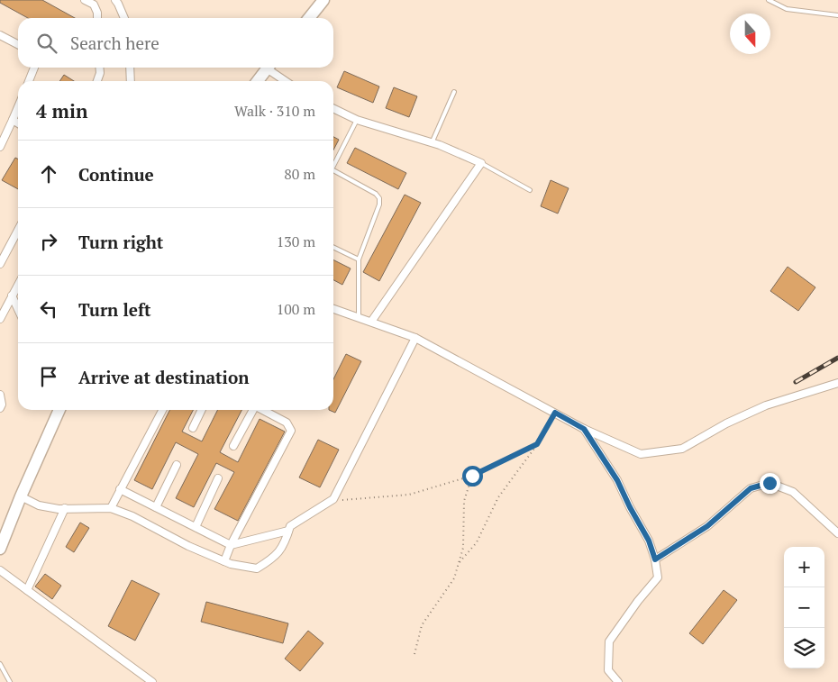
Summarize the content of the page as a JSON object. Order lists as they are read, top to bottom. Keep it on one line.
{"north":"bottom","page":{"search":"Search here","heading":["4 min","Walk · 310 m"],"list":[["Continue","80 m"],["Turn right","130 m"],["Turn left","100 m"],"Arrive at destination"],"map_buttons":["+","−"]}}
